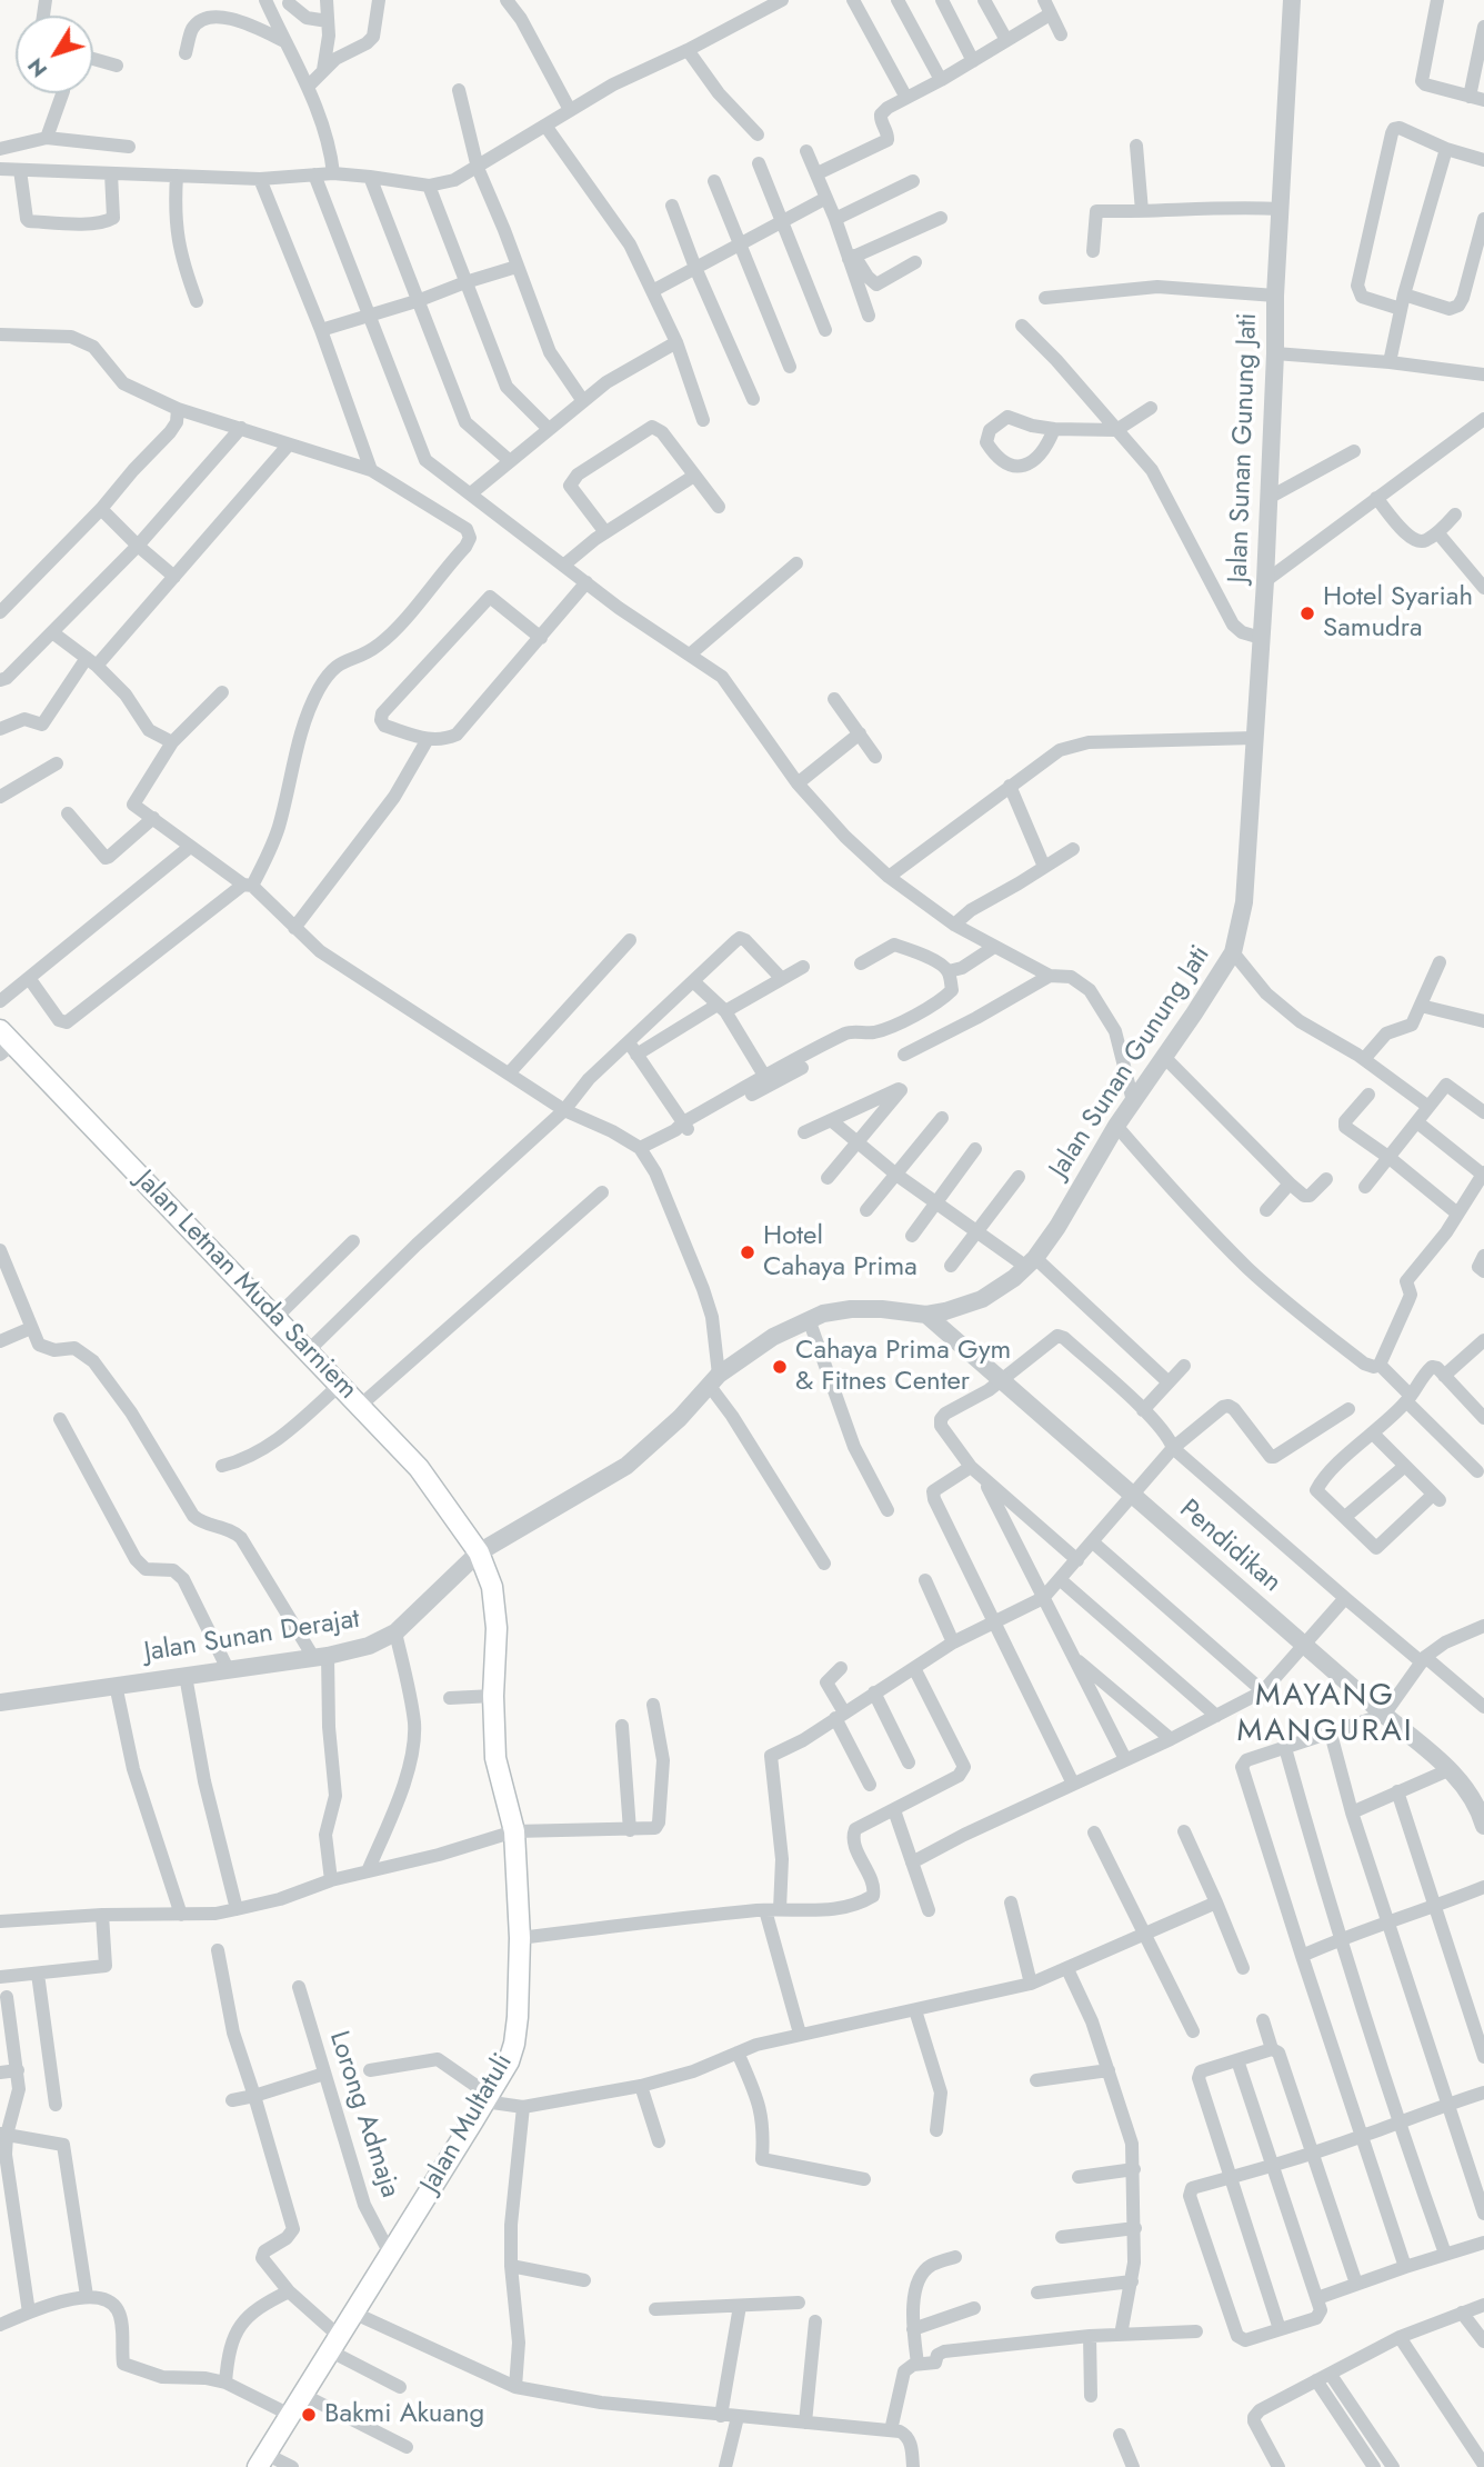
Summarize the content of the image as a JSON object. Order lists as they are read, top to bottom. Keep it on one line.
{"streets":{"main road":["Jalan Letnan Muda Sarniem","Jalan Multatuli"],"street":["Jalan Sunan Gunung Jati","Pendidikan","Jalan Sunan Derajat","Lorong Admaja"]},"crossings":[["Jalan Sunan Gunung Jati","Jalan Letnan Muda Sarniem"],["Jalan Sunan Gunung Jati","Pendidikan"],["Jalan Sunan Gunung Jati","Jalan Sunan Derajat"],["Jalan Sunan Gunung Jati","Jalan Multatuli"],["Jalan Letnan Muda Sarniem","Jalan Sunan Derajat"],["Jalan Letnan Muda Sarniem","Jalan Multatuli"],["Jalan Sunan Derajat","Jalan Multatuli"],["Lorong Admaja","Jalan Multatuli"]],"districts":["MAYANG MANGURAI"],"places":["Hotel Syariah Samudra","Hotel Cahaya Prima","Cahaya Prima Gym & Fitnes Center","Bakmi Akuang"],"north":"bottom left"}
